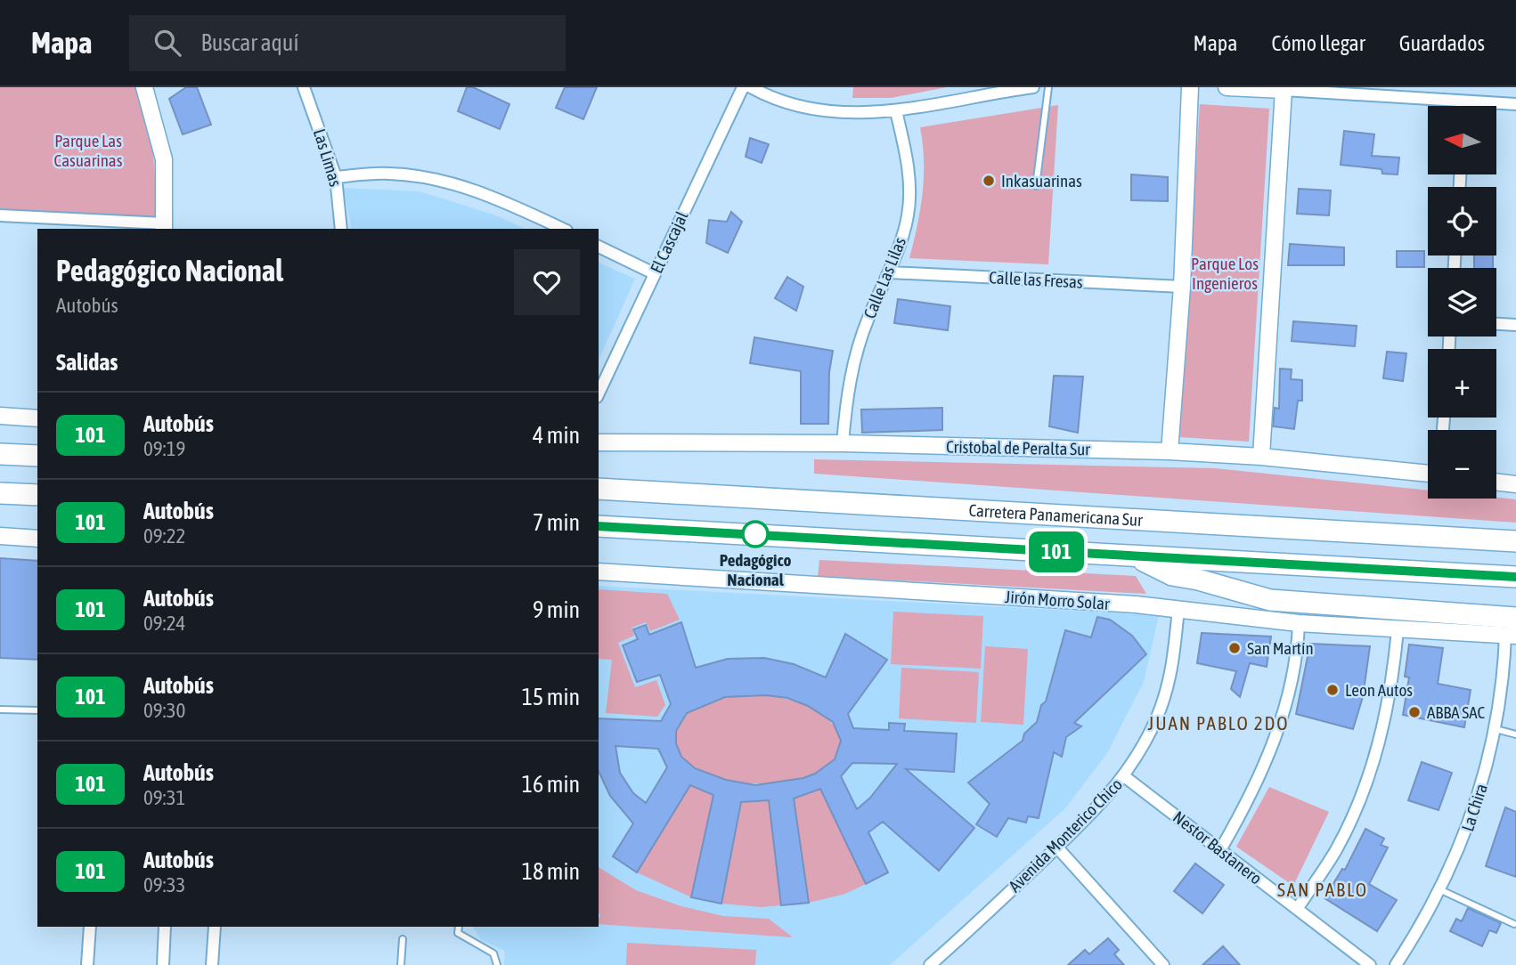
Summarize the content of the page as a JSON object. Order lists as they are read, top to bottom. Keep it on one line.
{"streets":{"highway":["Carretera Panamericana Sur"],"street":["Las Limas","El Cascajal","Calle Las Lilas","Calle las Fresas","Cristobal de Peralta Sur","Jirón Morro Solar","La Chira","Avenida Monterico Chico","Nestor Bastanero"]},"crossings":[["Calle Las Lilas","Calle las Fresas"],["Calle Las Lilas","Cristobal de Peralta Sur"],["Jirón Morro Solar","La Chira"],["Jirón Morro Solar","Avenida Monterico Chico"],["Avenida Monterico Chico","Nestor Bastanero"]],"districts":["JUAN PABLO 2DO","SAN PABLO"],"parks":["Parque Las Casuarinas","Parque Los Ingenieros"],"places":["Inkasuarinas","Pedagógico Nacional","San Martín","Leon Autos","ABBA SAC"],"lines":["bus line 101"],"north":"left","page":{"header":"Mapa","search":"Buscar aquí","nav":["Mapa","Cómo llegar","Guardados"],"on_map":"101","map_buttons":["+","−"],"heading":[["Pedagógico Nacional","Autobús"],"Salidas"],"list":[{"mark":"101","name":"Autobús","note":"09:19","value":"4 min"},{"mark":"101","name":"Autobús","note":"09:22","value":"7 min"},{"mark":"101","name":"Autobús","note":"09:24","value":"9 min"},{"mark":"101","name":"Autobús","note":"09:30","value":"15 min"},{"mark":"101","name":"Autobús","note":"09:31","value":"16 min"},{"mark":"101","name":"Autobús","note":"09:33","value":"18 min"}]}}
